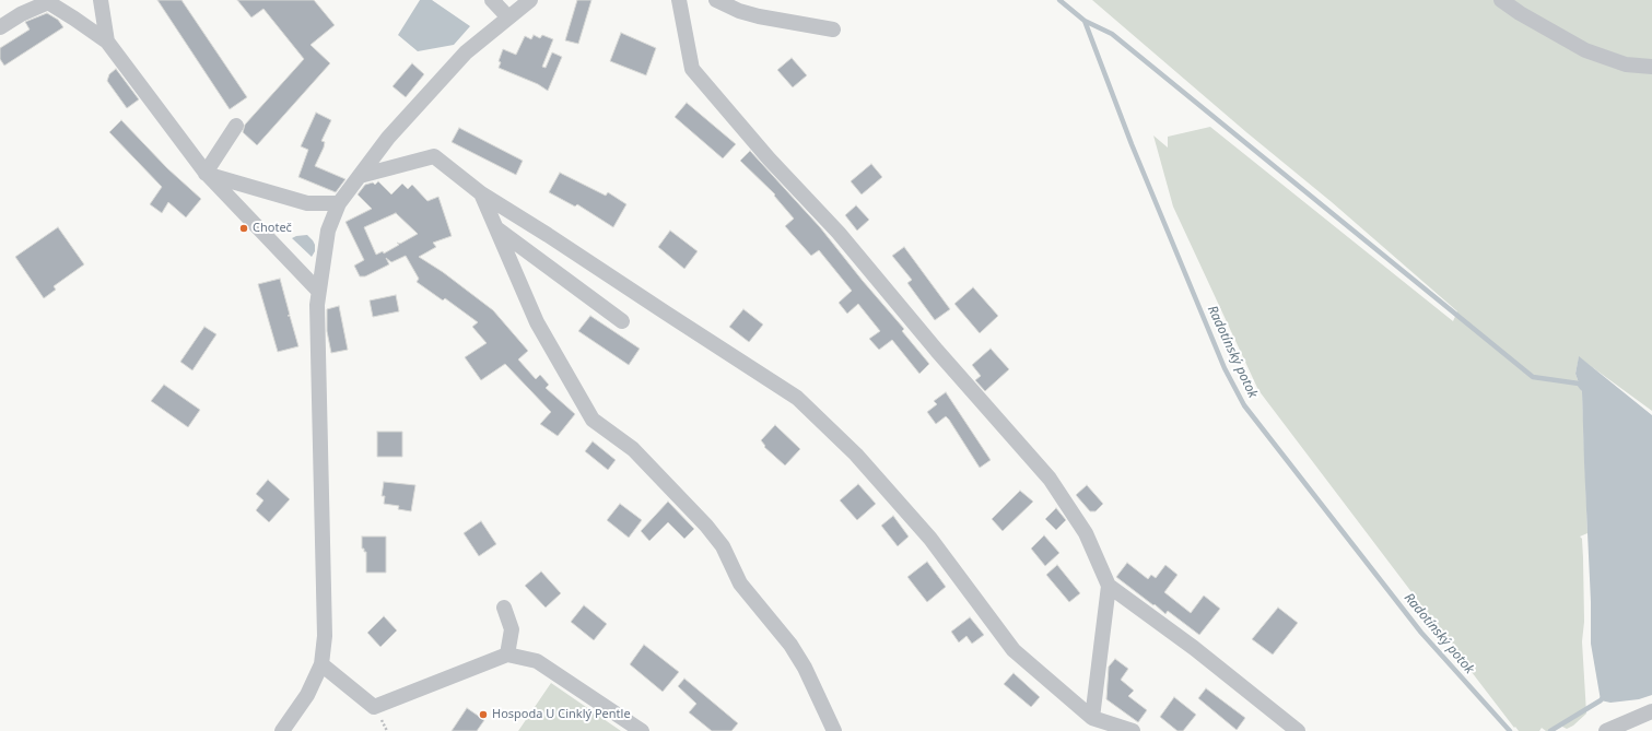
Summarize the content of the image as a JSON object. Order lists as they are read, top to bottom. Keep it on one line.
{"water":["Radotínský potok"],"places":["Choteč","Hospoda U Cinklý Pentle"]}
